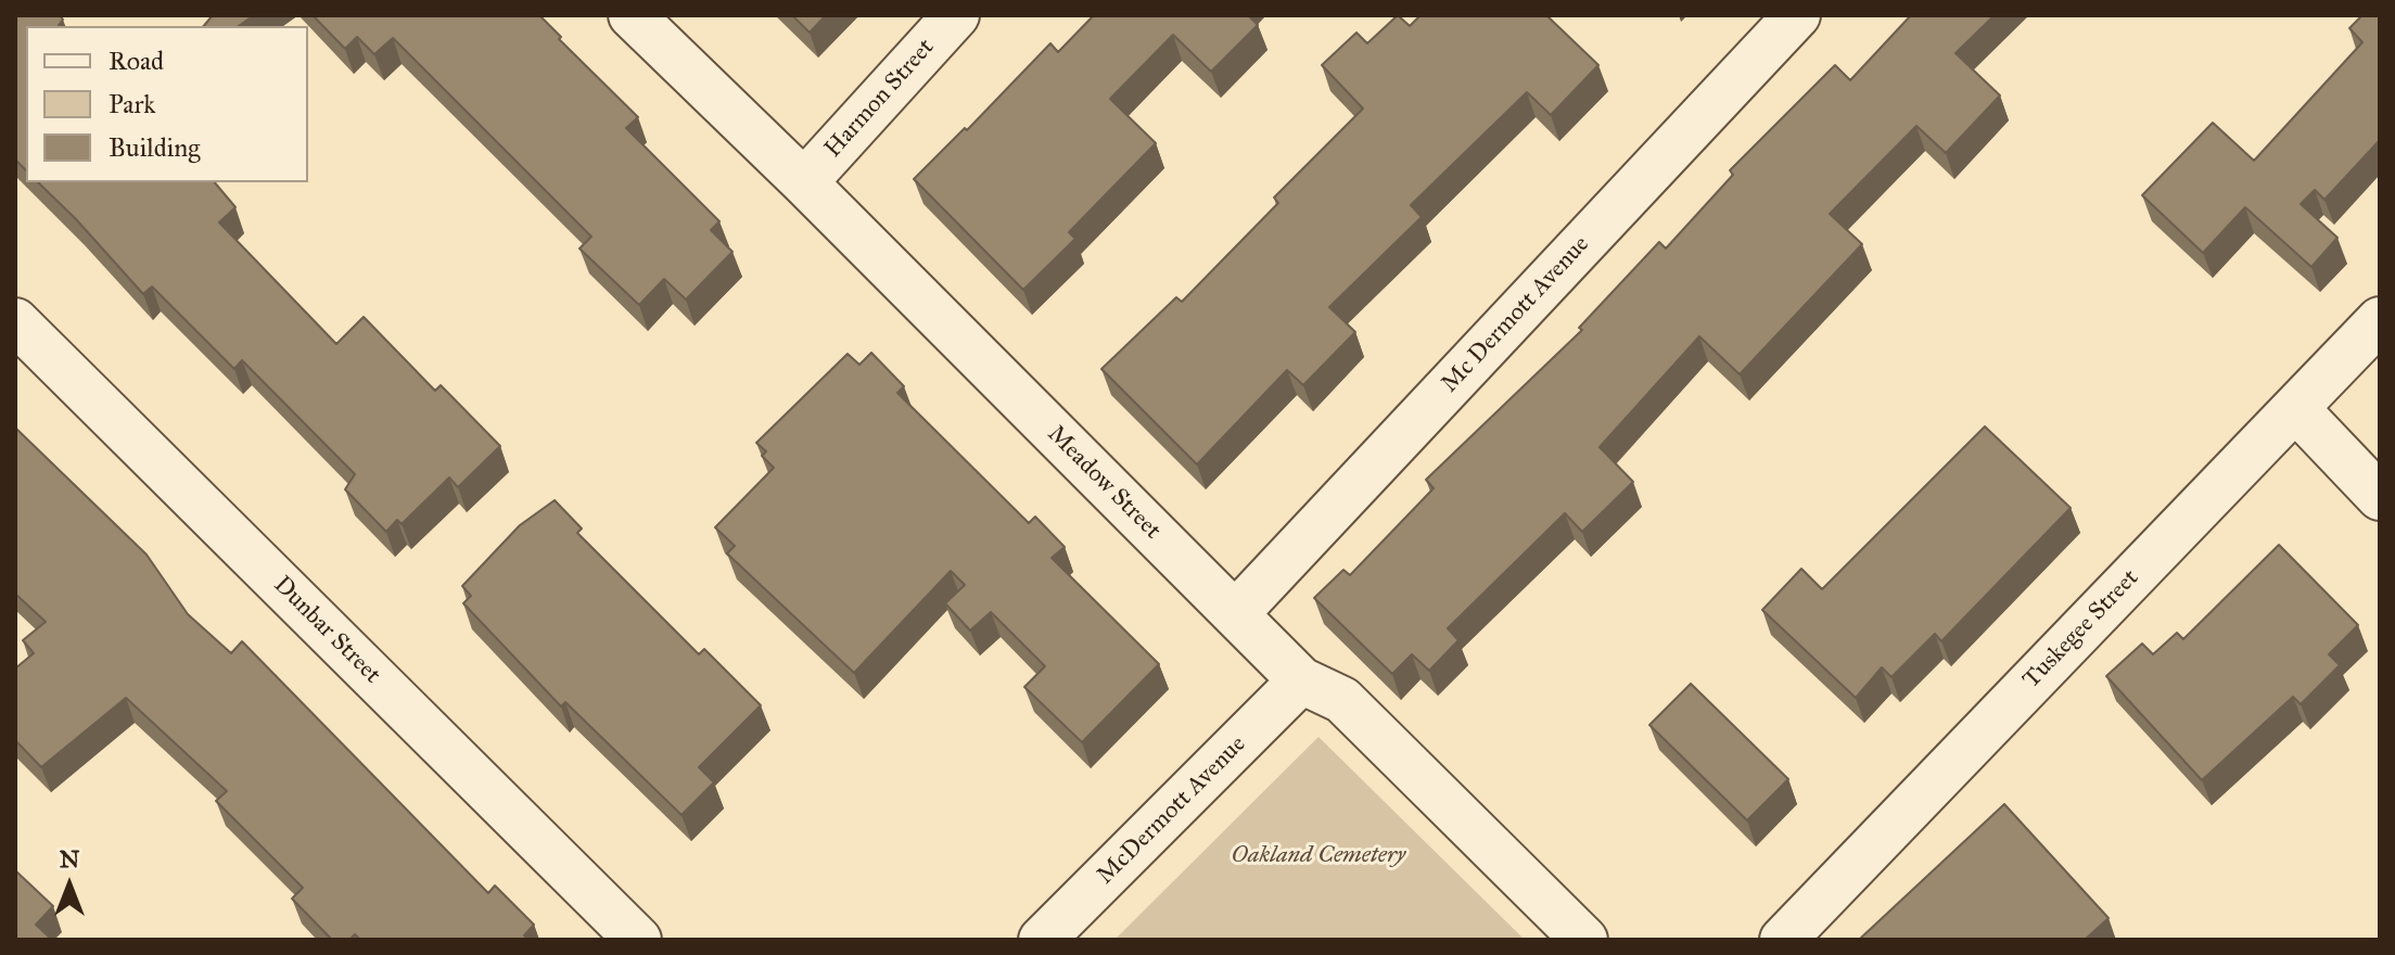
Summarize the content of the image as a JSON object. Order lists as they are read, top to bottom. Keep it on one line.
{"streets":{"street":["Harmon Street","Mc Dermott Avenue","Meadow Street","Tuskegee Street","Dunbar Street","McDermott Avenue"]},"crossings":[["Harmon Street","Meadow Street"],["Mc Dermott Avenue","Meadow Street"],["Meadow Street","McDermott Avenue"]],"parks":["Oakland Cemetery"],"legend":["Road","Park","Building"],"north":"top"}
